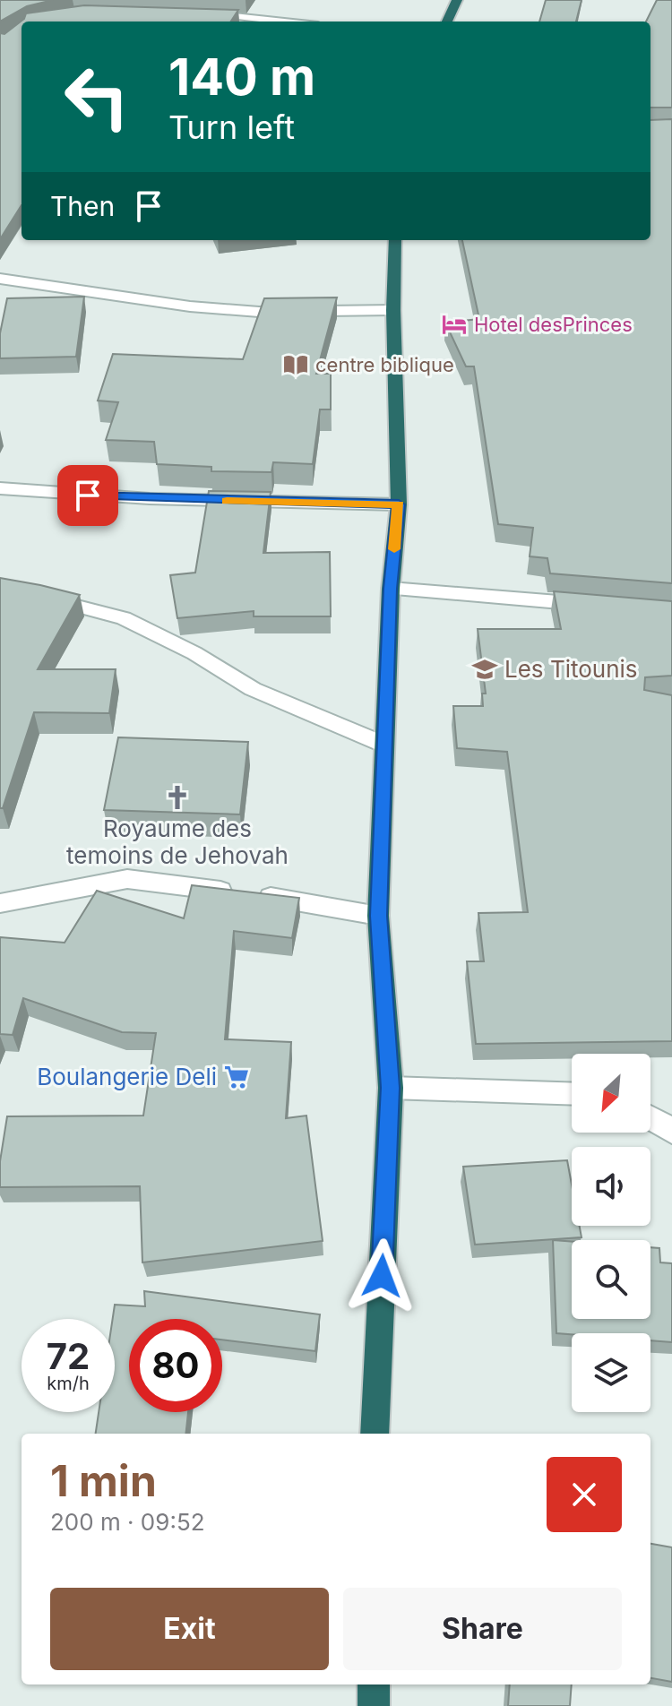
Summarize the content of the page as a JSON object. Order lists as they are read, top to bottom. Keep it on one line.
{"places":{"hotel":["Hotel desPrinces"],"library":["centre biblique"],"school or university":["Les Titounis"],"church":["Royaume des temoins de Jehovah"],"supermarket":["Boulangerie Deli"]},"north":"bottom left","page":{"turn":["140 m","Turn left"],"then":"Then","speed":"72 km/h","limit":"80","heading":["1 min","200 m · 09:52"],"buttons":["Exit","Share"]}}
